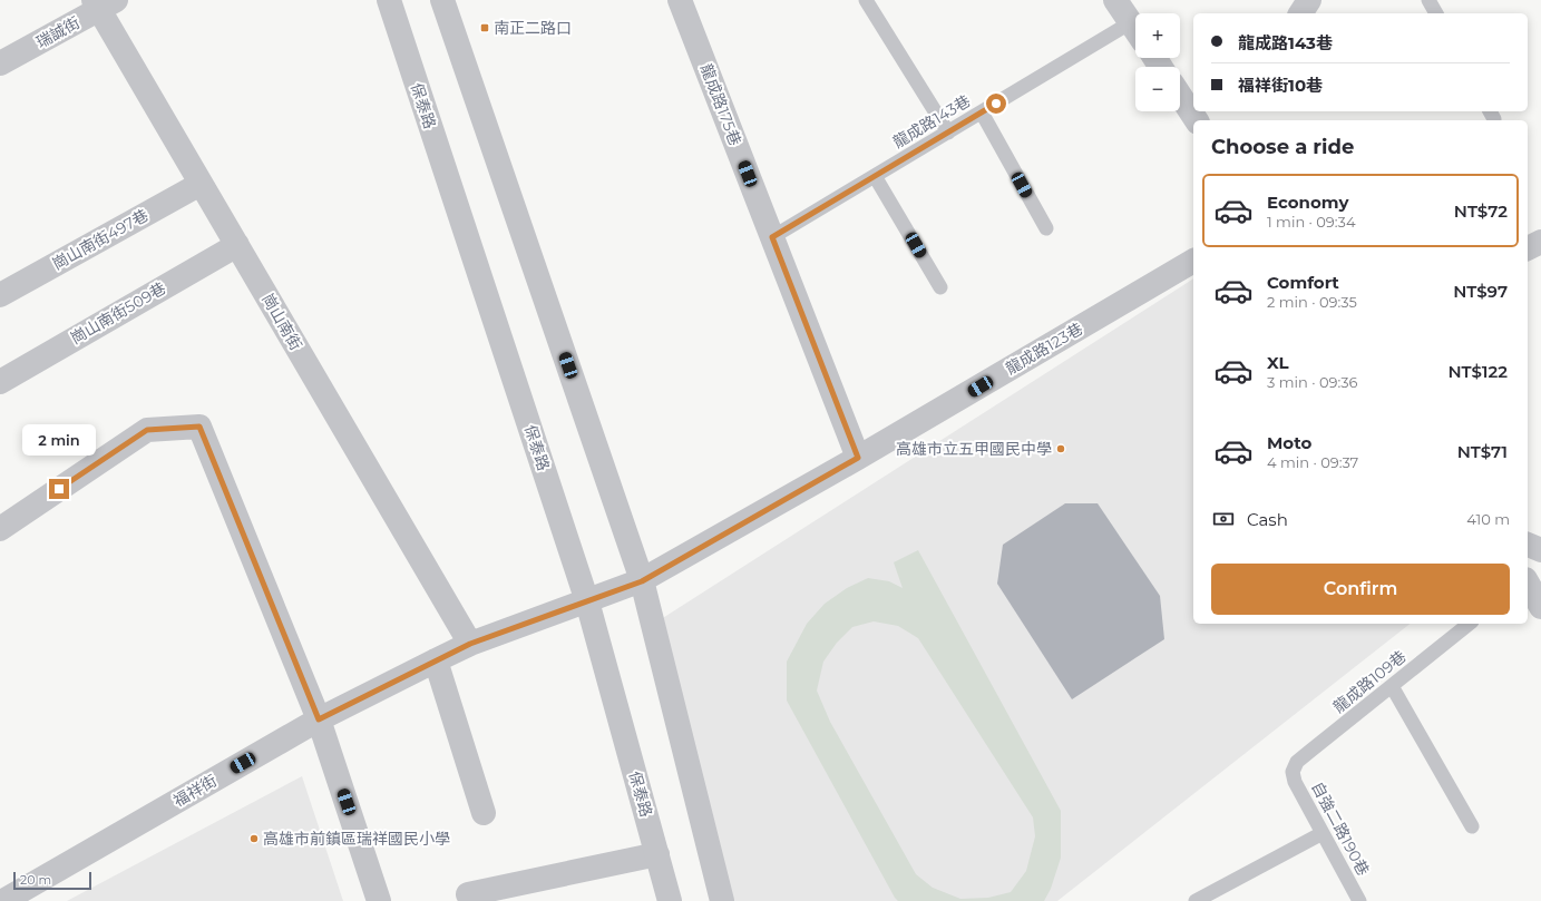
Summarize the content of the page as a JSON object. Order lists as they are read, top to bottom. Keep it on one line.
{"streets":{"street":["瑞誠街","龍成路175巷","保泰路","崗山南街497巷","崗山南街509巷","崗山南街","龍成路123巷","福祥街"],"lane":["龍成路143巷","龍成路109巷","自強二路190巷"]},"crossings":[["瑞誠街","崗山南街"],["龍成路175巷","龍成路143巷"],["龍成路175巷","龍成路123巷"],["保泰路","龍成路123巷"],["保泰路","福祥街"],["崗山南街497巷","崗山南街"],["崗山南街509巷","崗山南街"],["崗山南街","福祥街"],["龍成路123巷","福祥街"],["龍成路109巷","自強二路190巷"]],"places":{"transit":["南正二路口"],"other":["高雄市立五甲國民中學","高雄市前鎮區瑞祥國民小學"]},"scale_bar":"20 m","page":{"map_buttons":["+","−"],"banner":["龍成路143巷","福祥街10巷"],"heading":"Choose a ride","list":[{"name":"Economy","note":"1 min · 09:34","value":"NT$72"},{"name":"Comfort","note":"2 min · 09:35","value":"NT$97"},{"name":"XL","note":"3 min · 09:36","value":"NT$122"},{"name":"Moto","note":"4 min · 09:37","value":"NT$71"}],"bubble":"2 min","pay":["Cash","410 m"],"buttons":"Confirm","scale":"20 m"}}
